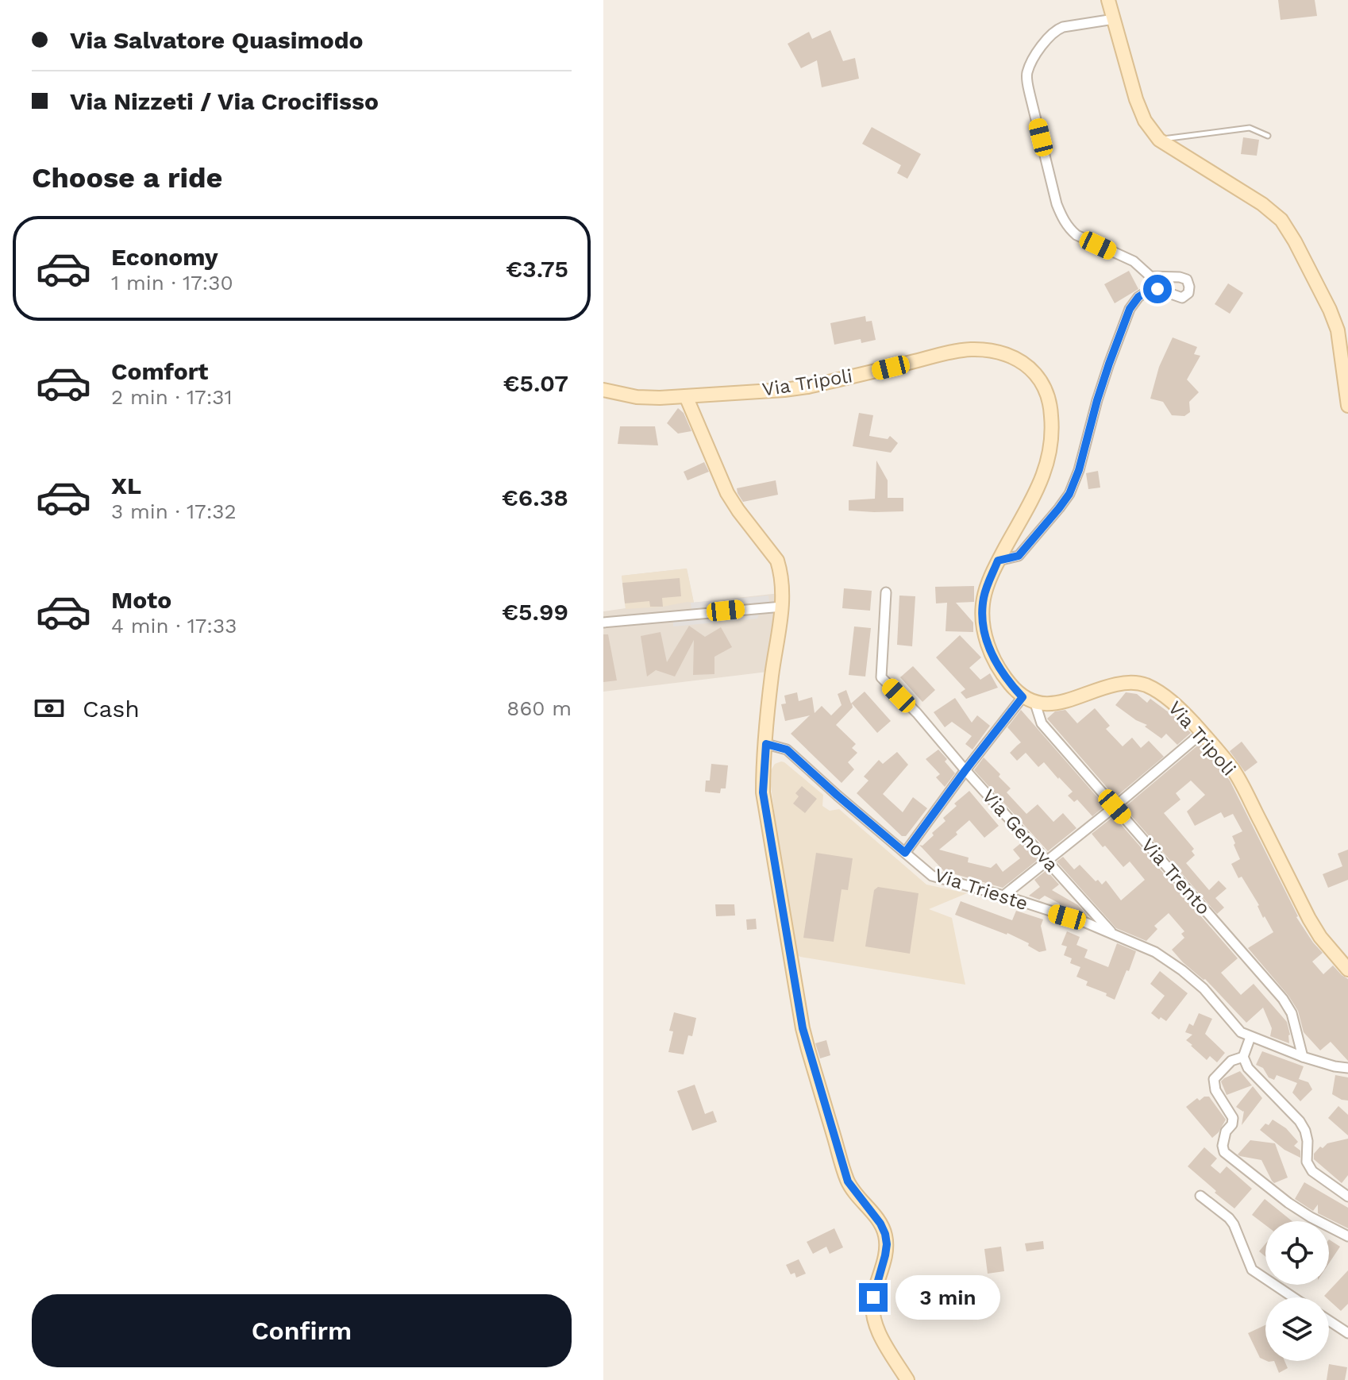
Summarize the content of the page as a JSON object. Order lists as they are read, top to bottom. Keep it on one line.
{"streets":{"street":["Via Tripoli","Via Genova","Via Trento","Via Trieste"]},"crossings":[["Via Tripoli","Via Trento"],["Via Genova","Via Trieste"],["Via Trento","Via Trieste"]],"page":{"banner":["Via Salvatore Quasimodo","Via Nizzeti / Via Crocifisso"],"heading":"Choose a ride","list":[{"name":"Economy","note":"1 min · 17:30","value":"€3.75"},{"name":"Comfort","note":"2 min · 17:31","value":"€5.07"},{"name":"XL","note":"3 min · 17:32","value":"€6.38"},{"name":"Moto","note":"4 min · 17:33","value":"€5.99"}],"pay":["Cash","860 m"],"bubble":"3 min","buttons":"Confirm"}}
